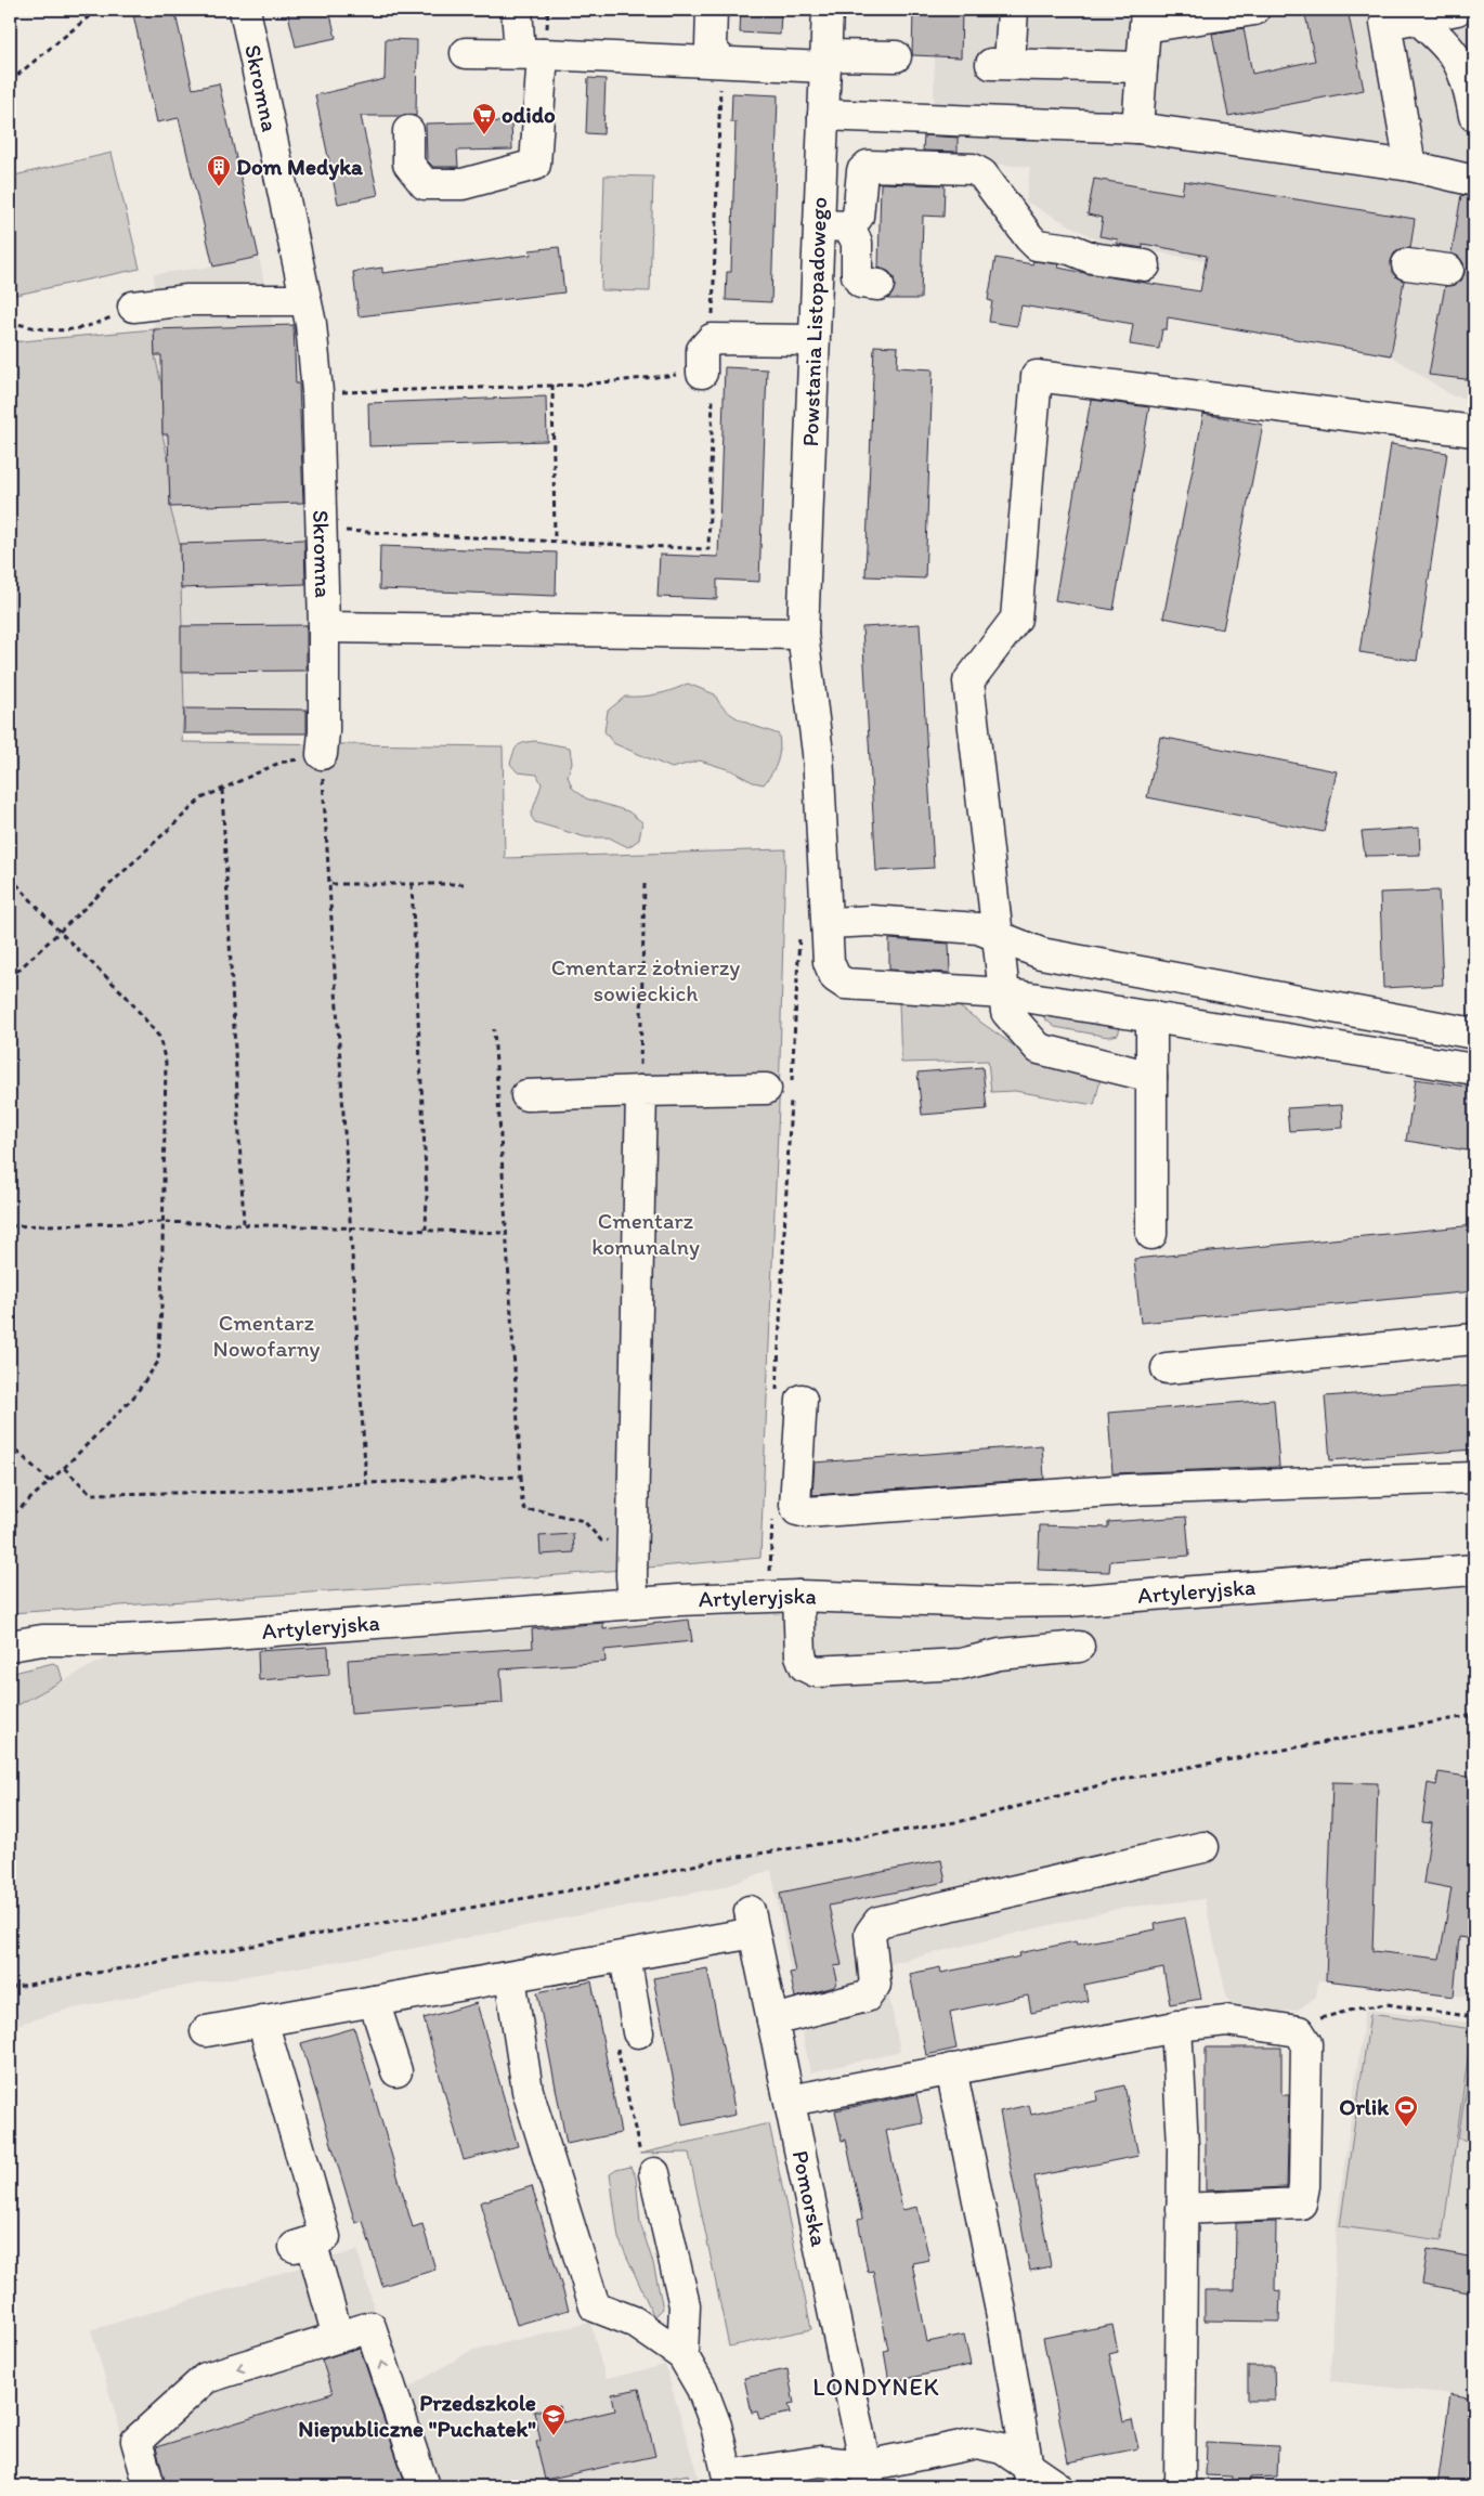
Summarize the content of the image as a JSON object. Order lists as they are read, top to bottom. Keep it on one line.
{"streets":{"street":["Skromna","Powstania Listopadowego","Artyleryjska","Pomorska"]},"crossings":[["Skromna","Powstania Listopadowego"]],"districts":["LONDYNEK"],"parks":["Cmentarz żołnierzy sowieckich","Cmentarz komunalny","Cmentarz Nowofarny"],"places":{"supermarket":["odido"],"building":["Dom Medyka"],"sports":["Orlik"],"school or university":["Przedszkole Niepubliczne \"Puchatek\""]}}
